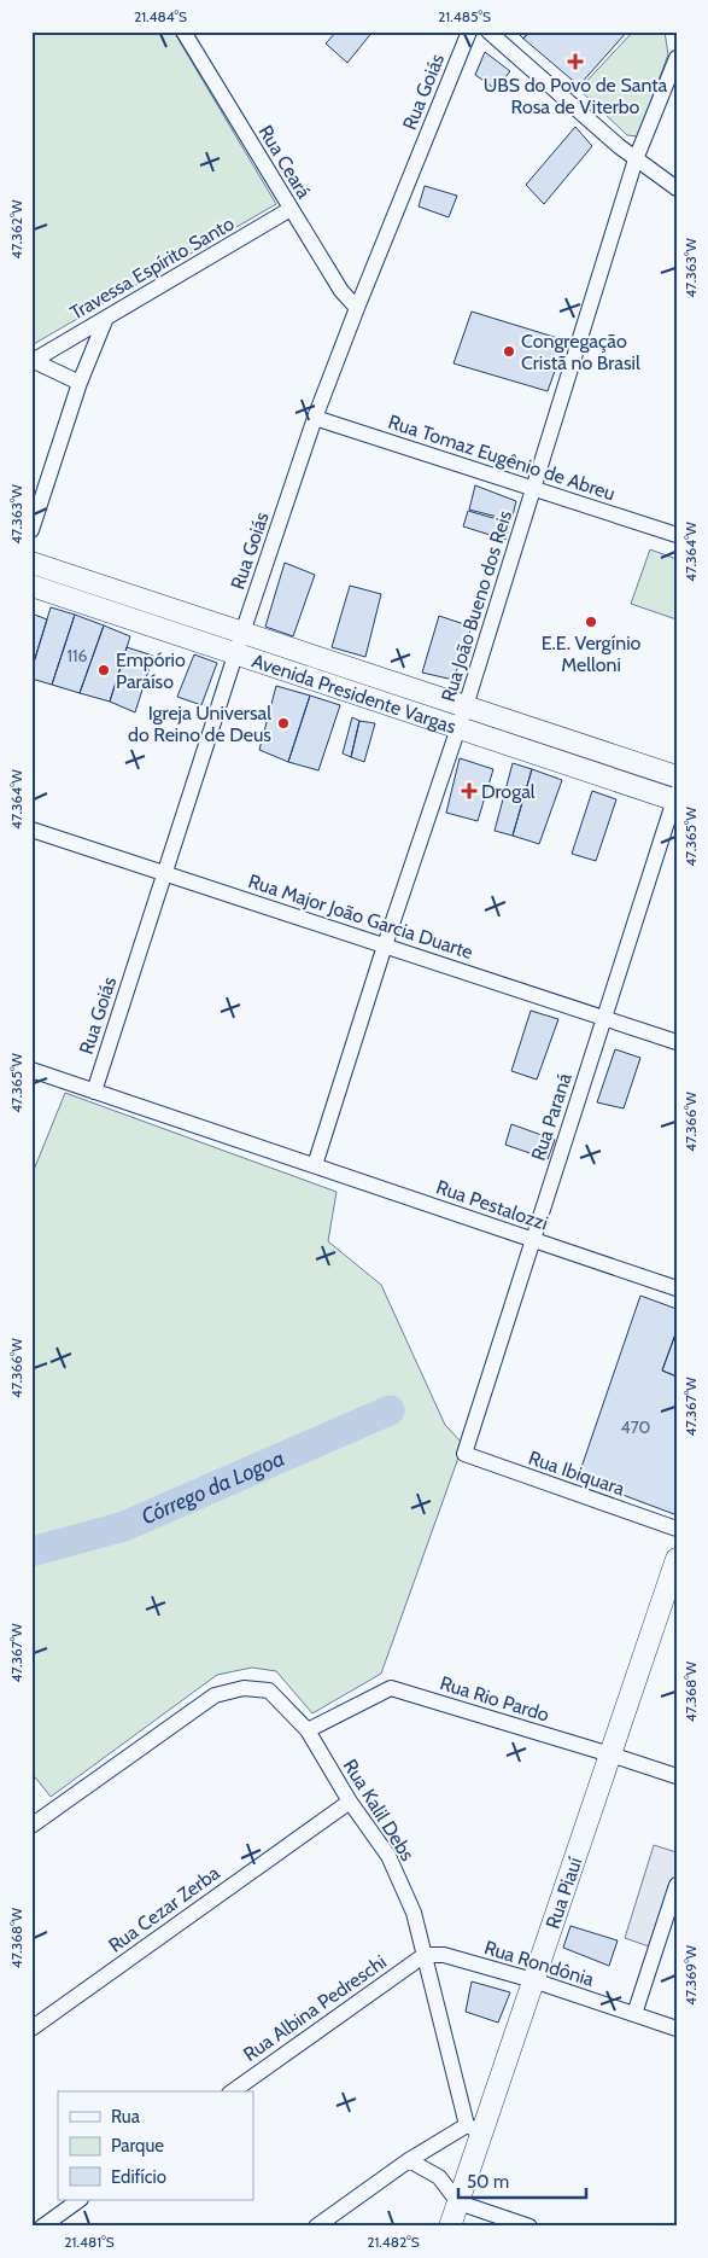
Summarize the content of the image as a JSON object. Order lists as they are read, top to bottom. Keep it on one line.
{"streets":{"main road":["Avenida Presidente Vargas","Rua Piauí"],"street":["Rua Goiás","Rua Ceará","Travessa Espírito Santo","Rua Tomaz Eugênio de Abreu","Rua João Bueno dos Reis","Rua Major João Garcia Duarte","Rua Paraná","Rua Pestalozzi","Rua Ibiquara","Rua Rio Pardo","Rua Kalil Debs","Rua Cezar Zerba","Rua Rondônia","Rua Albina Pedreschi"]},"crossings":[["Rua Goiás","Rua Ceará"],["Rua Goiás","Rua Tomaz Eugênio de Abreu"],["Rua Goiás","Avenida Presidente Vargas"],["Rua Goiás","Rua Major João Garcia Duarte"],["Rua Goiás","Rua Pestalozzi"],["Rua Ceará","Travessa Espírito Santo"],["Rua Tomaz Eugênio de Abreu","Rua João Bueno dos Reis"],["Rua João Bueno dos Reis","Avenida Presidente Vargas"],["Rua João Bueno dos Reis","Rua Major João Garcia Duarte"],["Rua João Bueno dos Reis","Rua Pestalozzi"],["Avenida Presidente Vargas","Rua Paraná"],["Rua Major João Garcia Duarte","Rua Paraná"],["Rua Paraná","Rua Pestalozzi"],["Rua Paraná","Rua Ibiquara"],["Rua Rio Pardo","Rua Kalil Debs"],["Rua Rio Pardo","Rua Piauí"],["Rua Kalil Debs","Rua Piauí"],["Rua Kalil Debs","Rua Cezar Zerba"],["Rua Kalil Debs","Rua Rondônia"],["Rua Kalil Debs","Rua Albina Pedreschi"],["Rua Piauí","Rua Rondônia"],["Rua Rondônia","Rua Albina Pedreschi"]],"water":["Córrego da Logoa"],"places":{"health":["UBS do Povo de Santa Rosa de Viterbo","Drogal"],"other":["Congregação Cristã no Brasil","E.E. Vergínio Melloni","Empório Paraíso","Igreja Universal do Reino de Deus"]},"house_numbers":["116","470"],"legend":["Rua","Parque","Edifício"],"scale_bar":"50 m","coordinates":["21.484°S","21.485°S","47.362°W","47.363°W","47.364°W","47.365°W","47.366°W","47.367°W","47.368°W","47.369°W","21.481°S","21.482°S"]}
